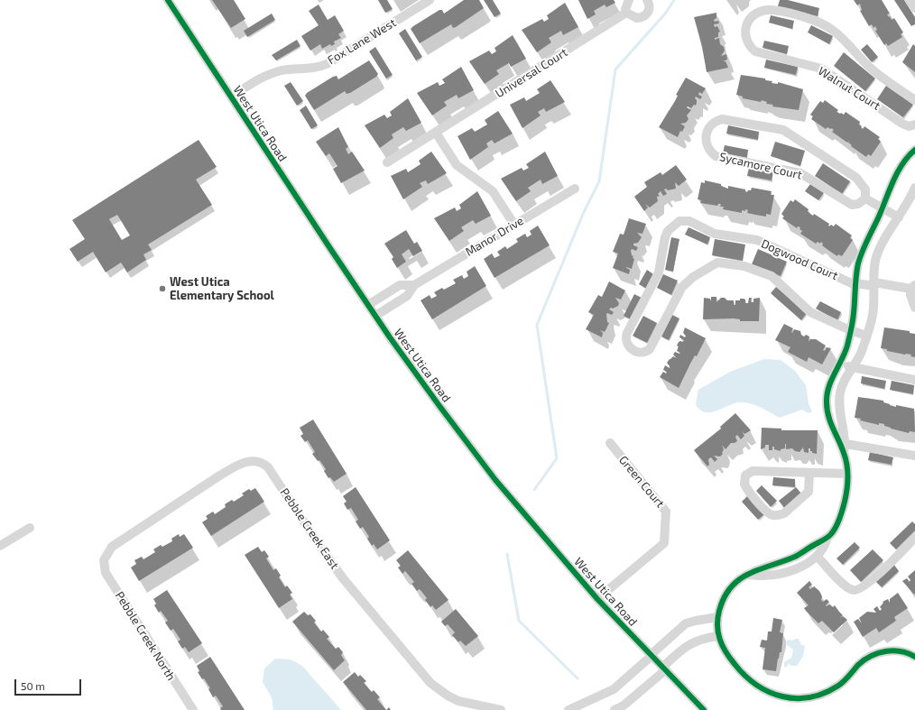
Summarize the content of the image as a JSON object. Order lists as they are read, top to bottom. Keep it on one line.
{"streets":{"street":["Fox Lane West","Universal Court","Walnut Court","West Utica Road","Sycamore Court","Manor Drive","Dogwood Court","Green Court","Pebble Creek East","Pebble Creek North"]},"crossings":[["Fox Lane West","West Utica Road"],["West Utica Road","Manor Drive"],["West Utica Road","Green Court"],["Pebble Creek East","Pebble Creek North"]],"places":["West Utica Elementary School"],"scale_bar":"50 m"}
